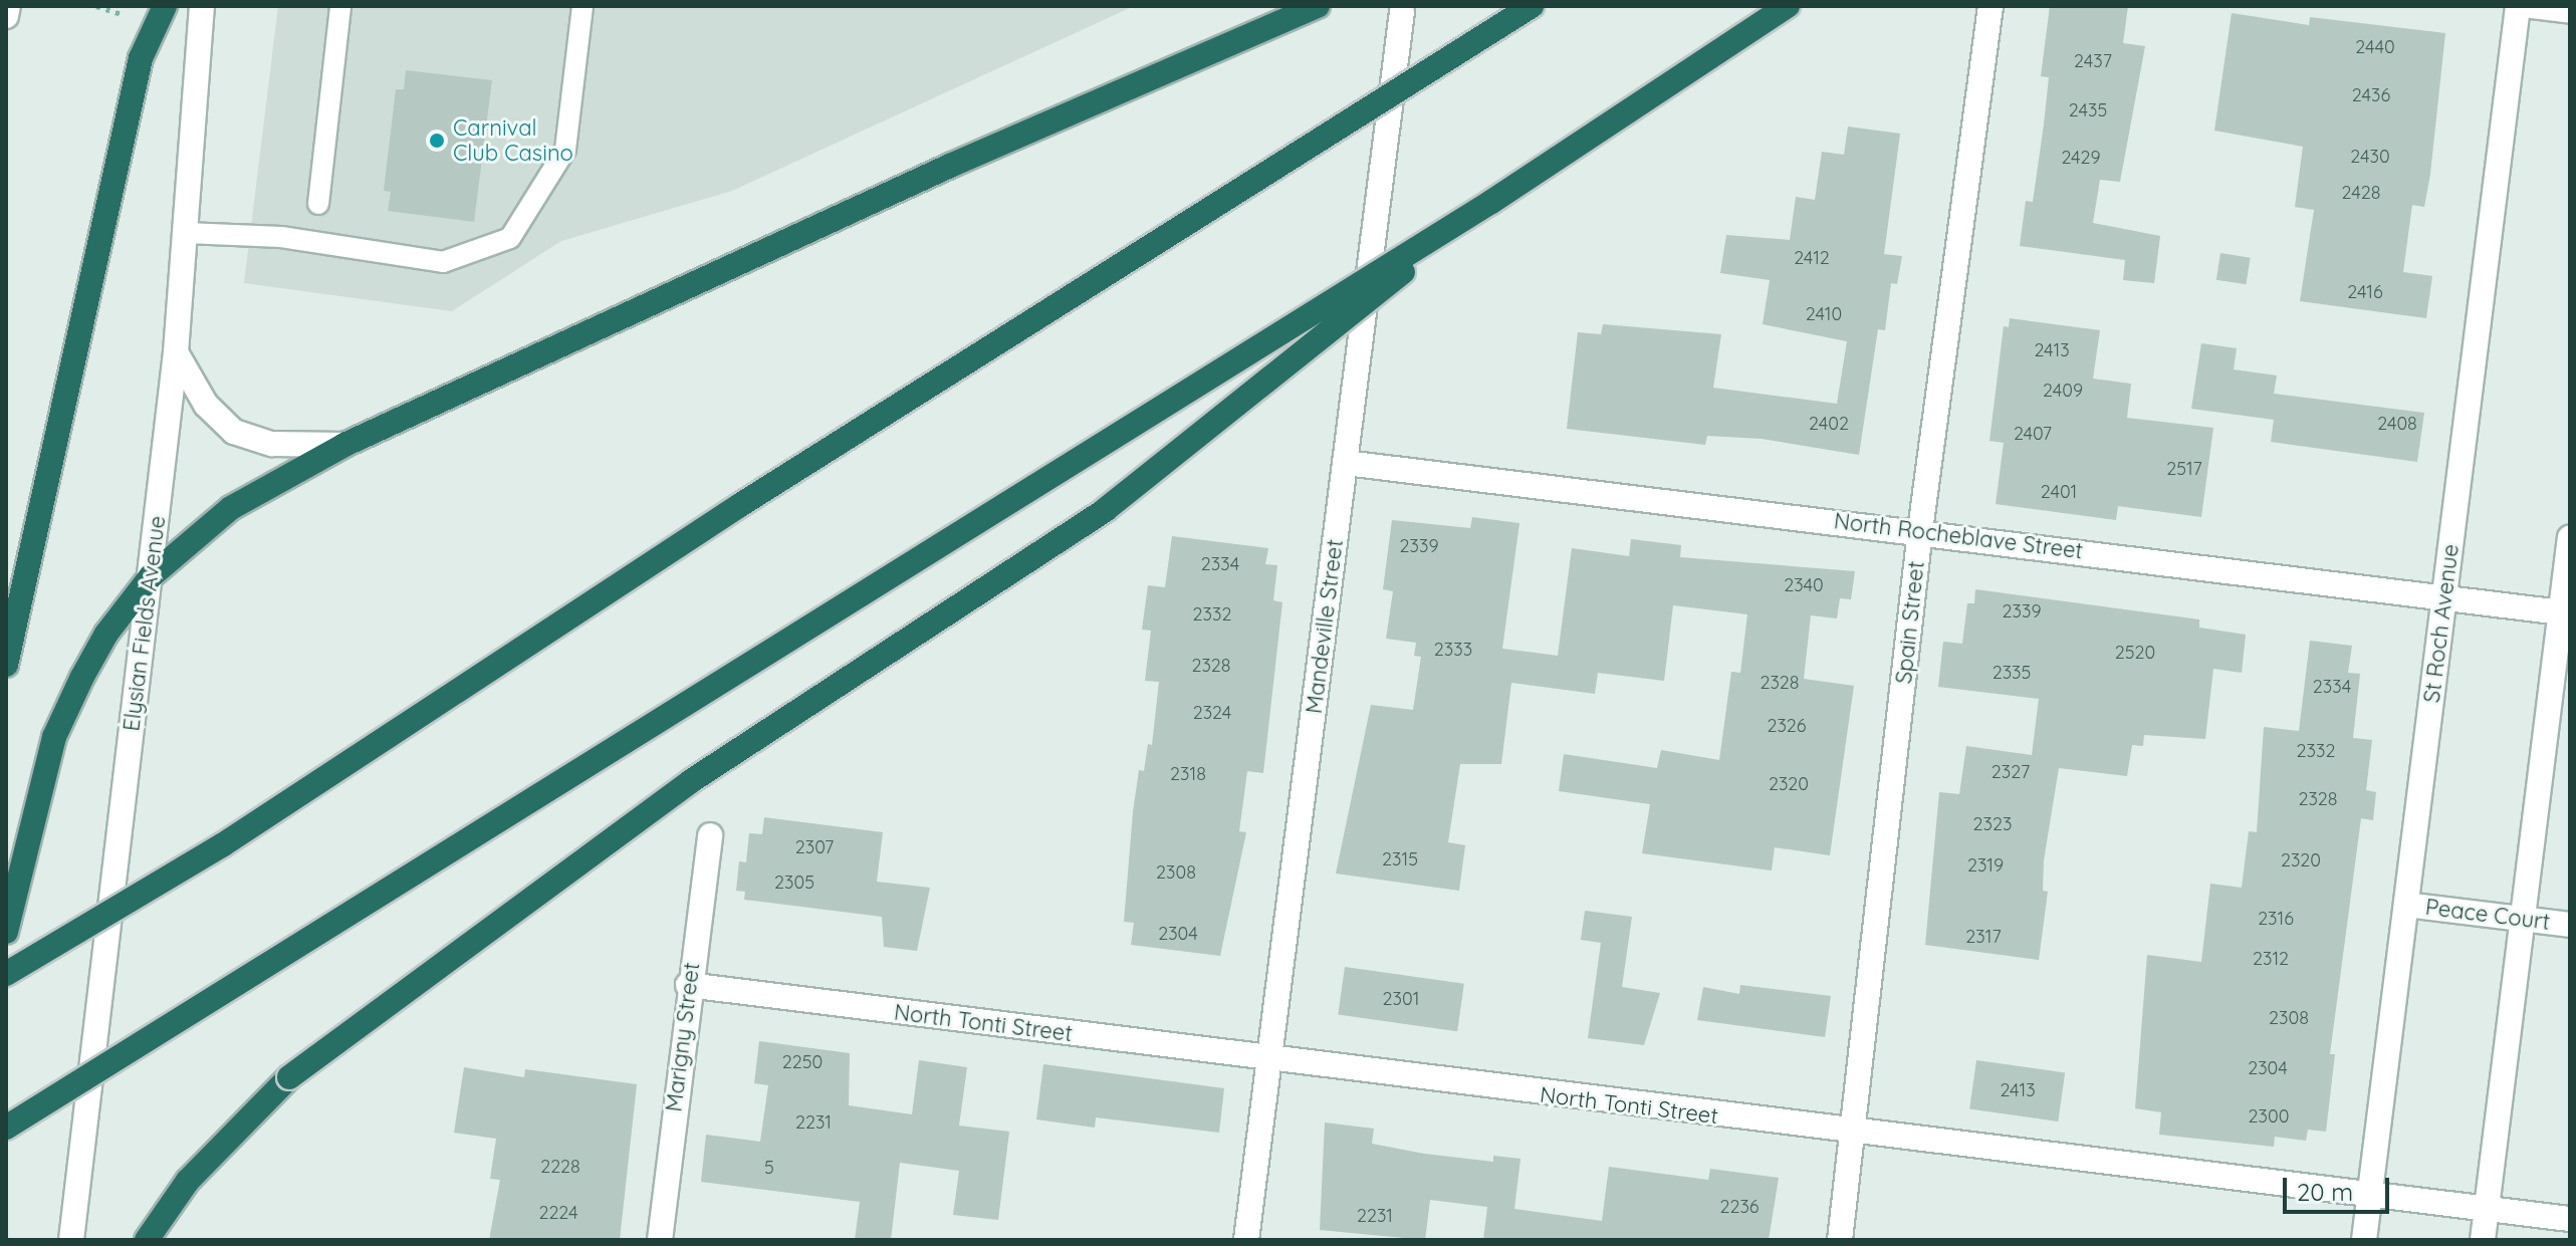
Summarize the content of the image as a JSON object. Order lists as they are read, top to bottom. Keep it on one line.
{"streets":{"street":["North Rocheblave Street","Spain Street","Elysian Fields Avenue","St Roch Avenue","Mandeville Street","Peace Court","North Tonti Street","Marigny Street"]},"crossings":[["North Rocheblave Street","Spain Street"],["North Rocheblave Street","St Roch Avenue"],["North Rocheblave Street","Mandeville Street"],["Spain Street","North Tonti Street"],["St Roch Avenue","Peace Court"],["St Roch Avenue","North Tonti Street"],["Mandeville Street","North Tonti Street"],["North Tonti Street","Marigny Street"]],"places":["Carnival Club Casino"],"house_numbers":["2440","2437","2436","2435","2430","2429","2428","2412","2416","2410","2413","2409","2402","2408","2407","2517","2401","2339","2334","2340","2339","2332","2333","2520","2328","2335","2328","2334","2324","2326","2332","2327","2318","2320","2328","2323","2307","2315","2320","2319","2308","2305","2316","2304","2317","2312","2301","2308","2250","2304","2413","2300","2231","2228","5","2236","2224","2231"],"scale_bar":"20 m"}
